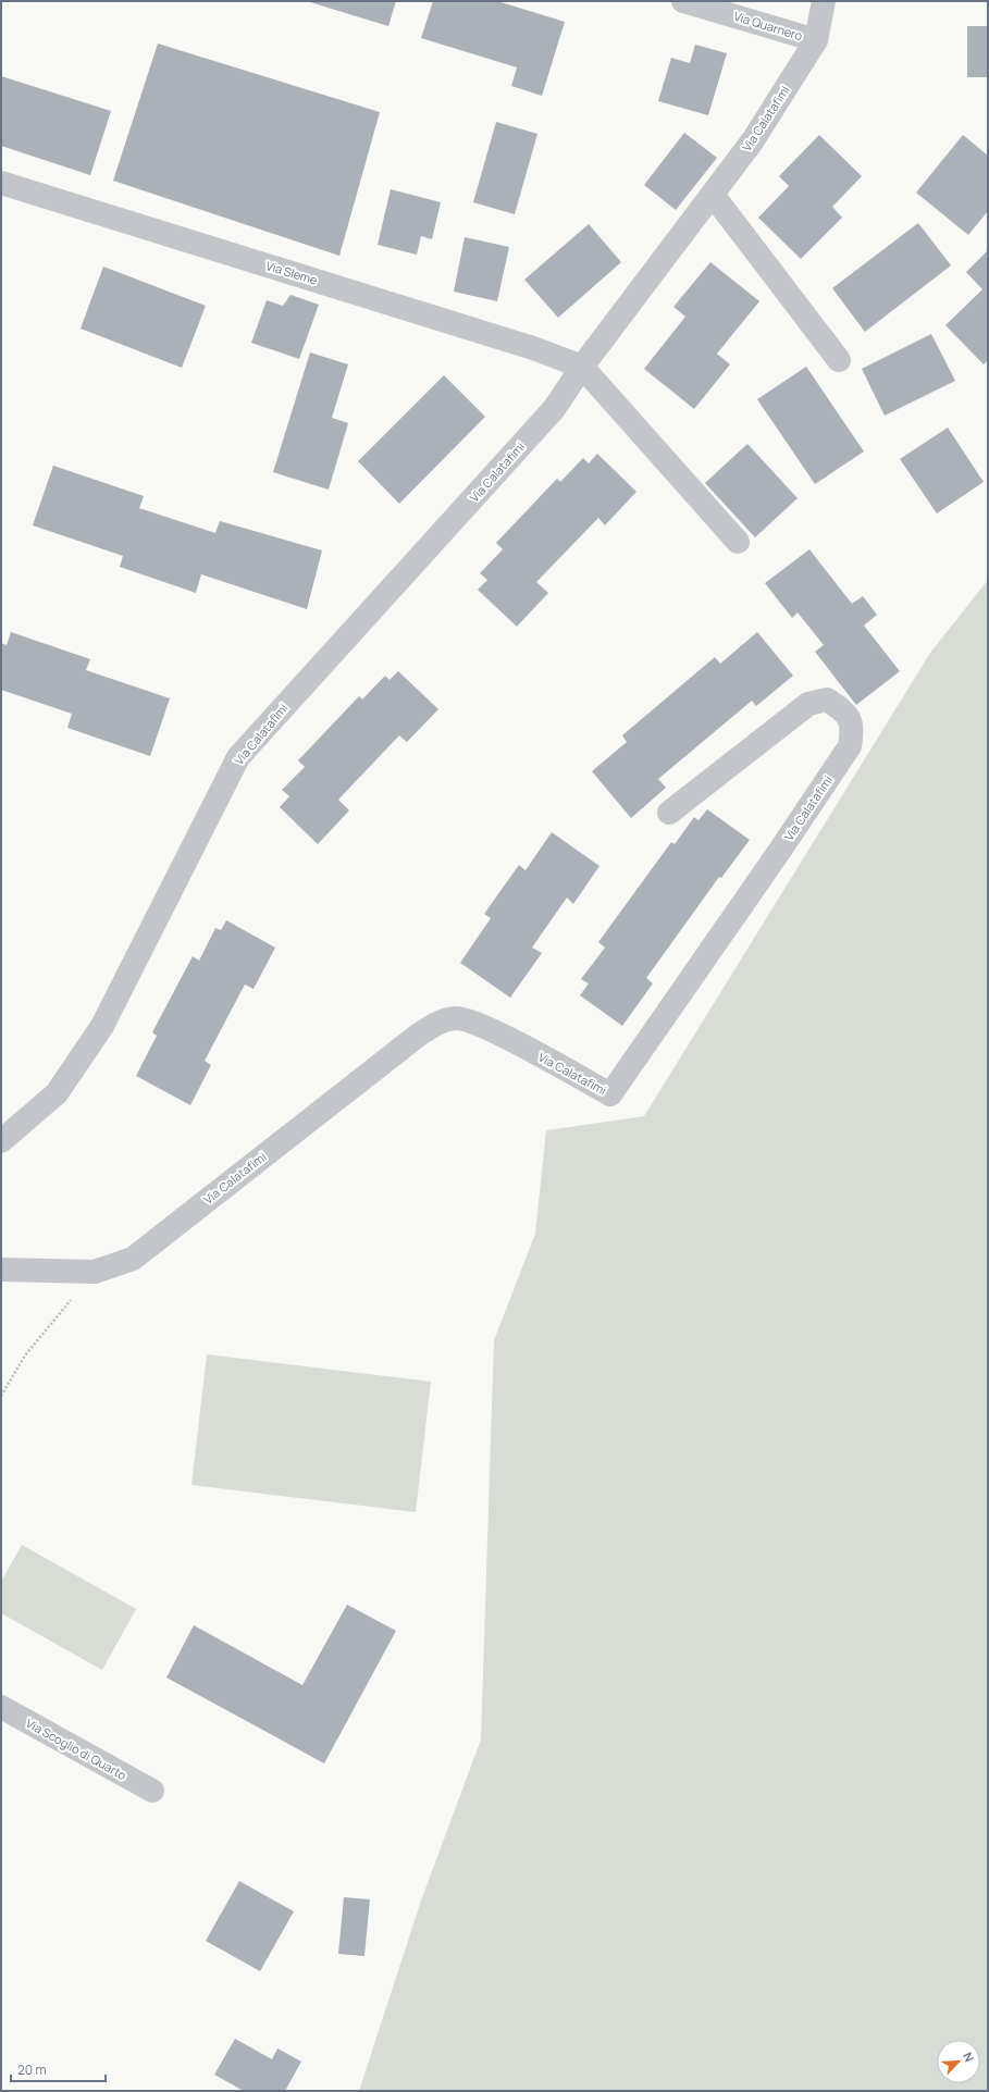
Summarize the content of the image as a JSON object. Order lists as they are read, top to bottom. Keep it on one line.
{"streets":{"street":["Via Quarnero","Via Calatafimi","Via Sleme","Via Scoglio di Quarto"]},"crossings":[["Via Quarnero","Via Calatafimi"],["Via Calatafimi","Via Sleme"]],"scale_bar":"20 m","north":"top right"}
